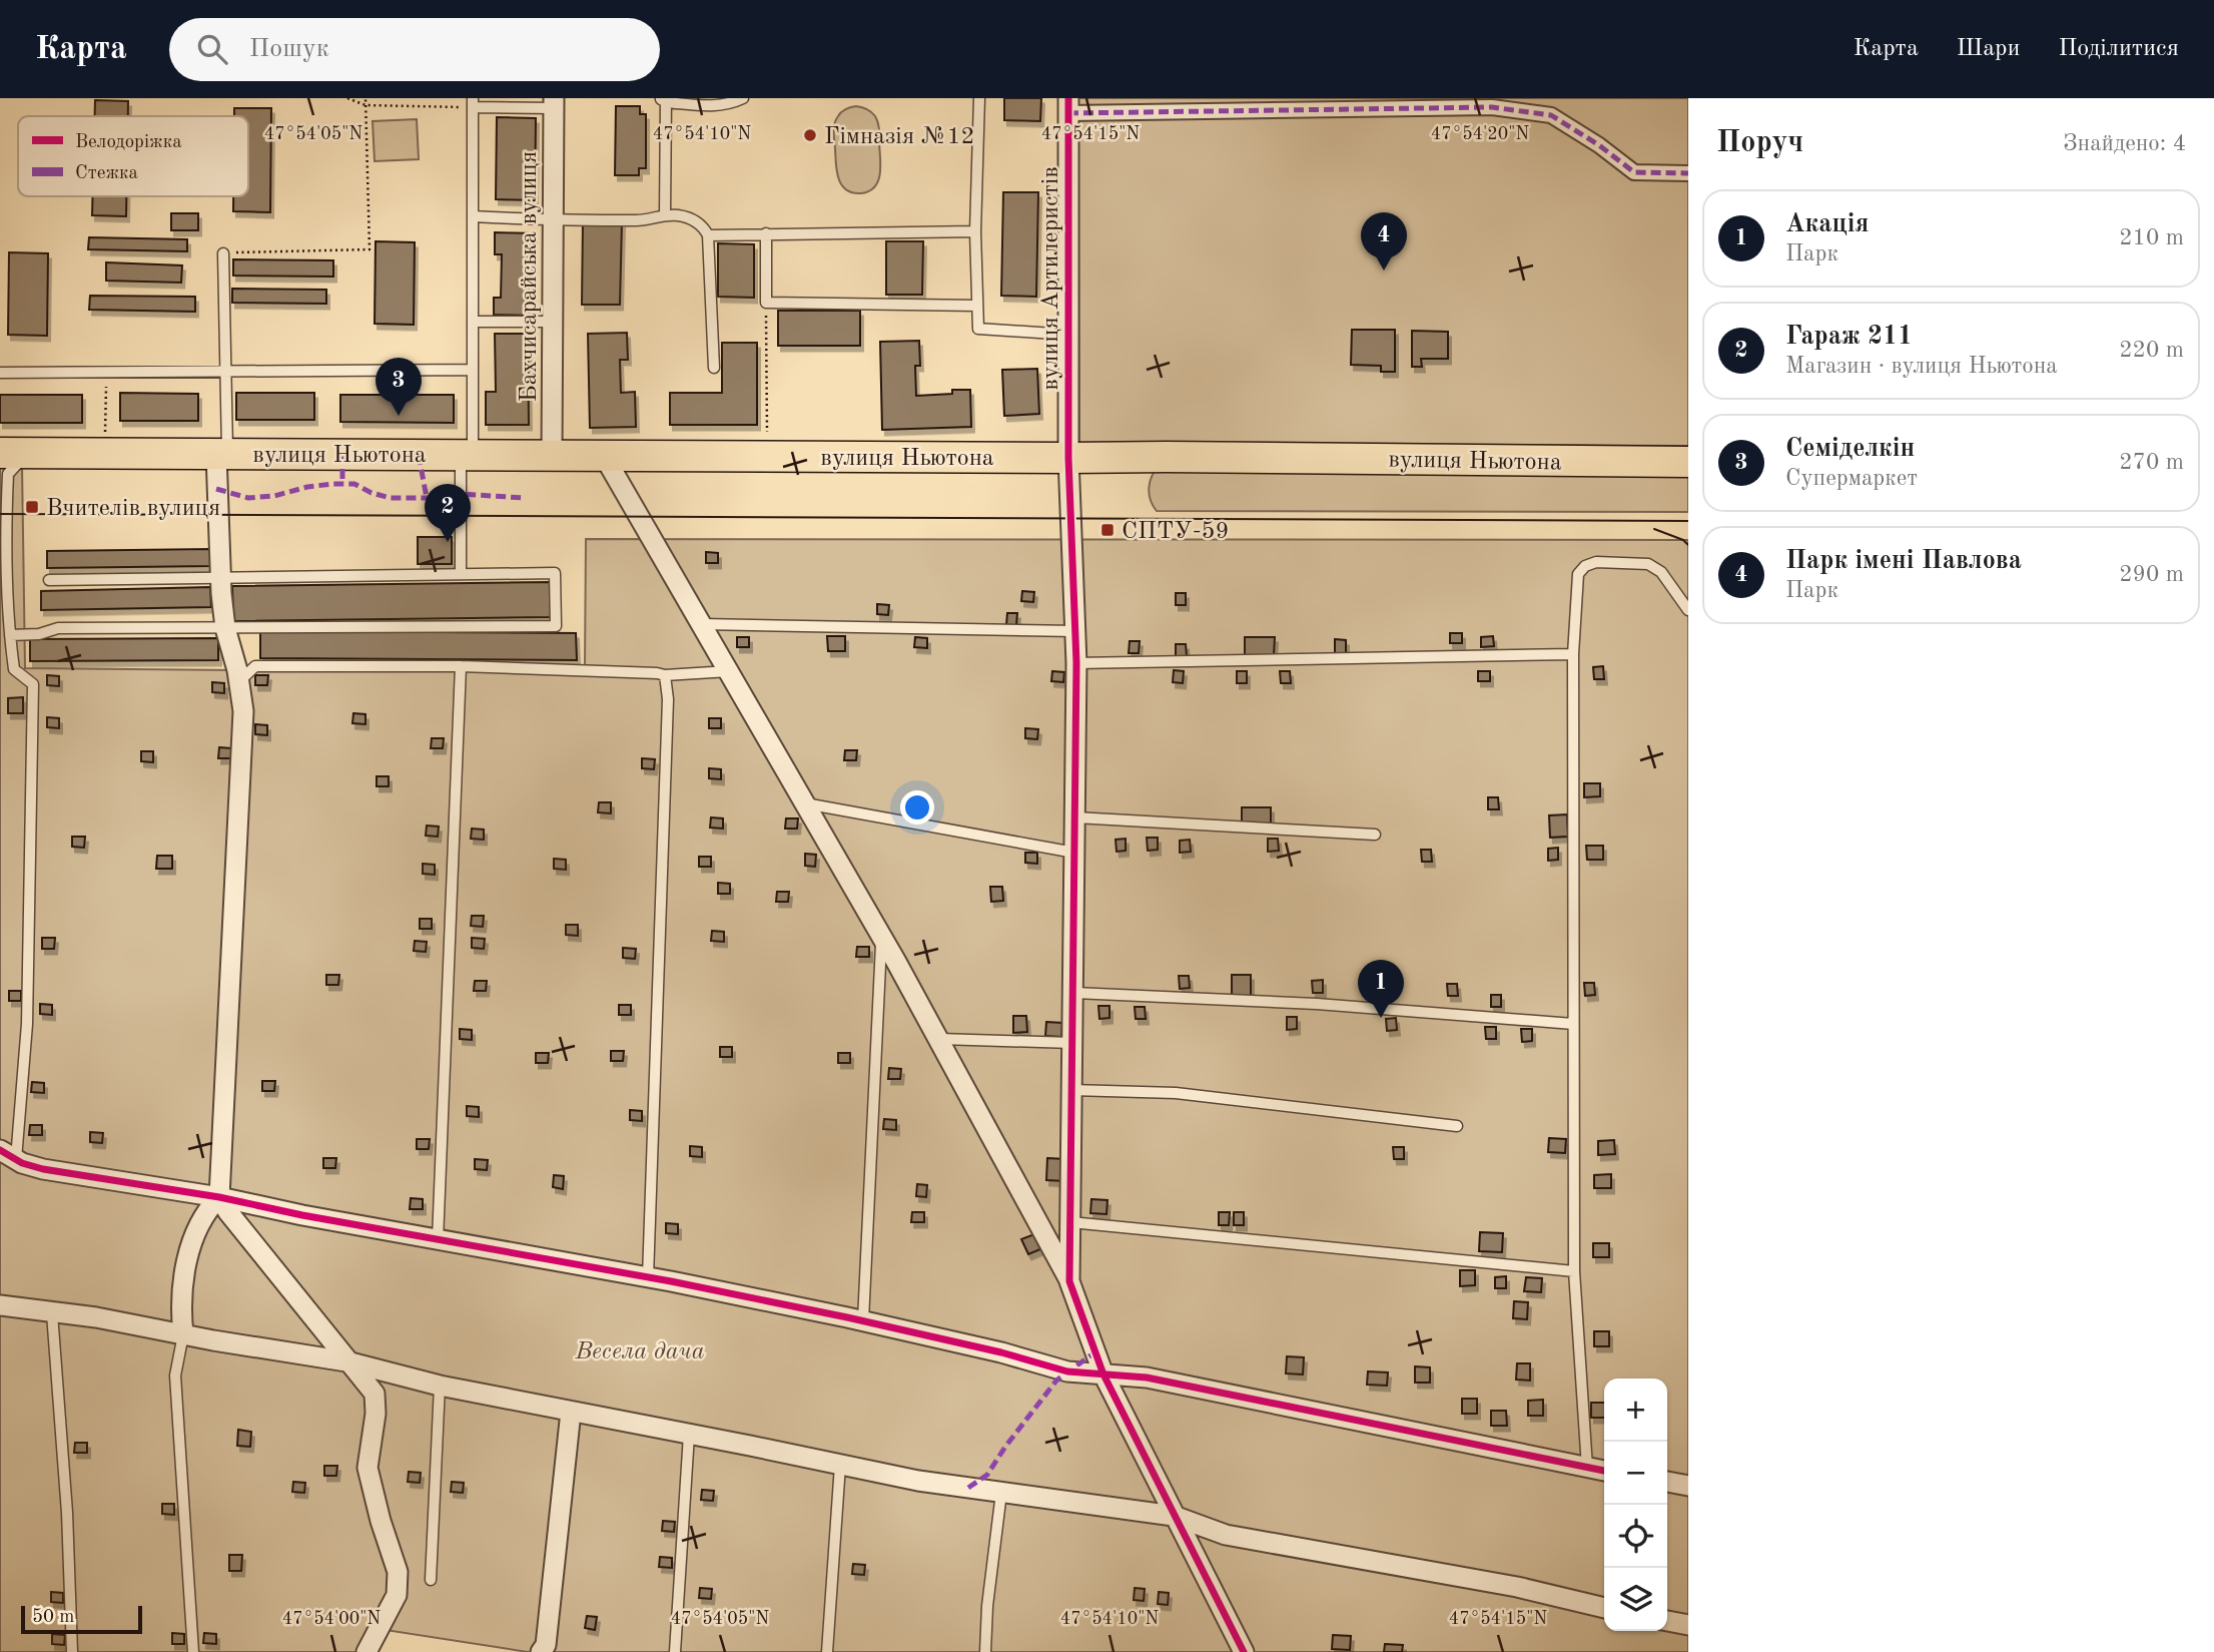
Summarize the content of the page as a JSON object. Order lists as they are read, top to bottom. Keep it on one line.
{"streets":{"main road":["вулиця Ньютона"],"street":["Бахчисарайська вулиця","вулиця Артилеристів"]},"crossings":[["Бахчисарайська вулиця","вулиця Ньютона"],["вулиця Артилеристів","вулиця Ньютона"]],"parks":["Весела дача"],"places":{"other":["Гімназія №12"],"transit":["Вчителів вулиця","СПТУ-59"]},"legend":["Велодоріжка","Стежка"],"scale_bar":"50 m","page":{"header":"Карта","search":"Пошук","nav":["Карта","Шари","Поділитися"],"heading":["Поруч","Знайдено: 4"],"list":[{"mark":"1","name":"Акація","note":"Парк","value":"210 m"},{"mark":"2","name":"Гараж 211","note":"Магазин · вулиця Ньютона","value":"220 m"},{"mark":"3","name":"Семіделкін","note":"Супермаркет","value":"270 m"},{"mark":"4","name":"Парк імені Павлова","note":"Парк","value":"290 m"}],"pins":["4","3","2","1"],"map_buttons":["+","−"],"scale":"50 m"},"coordinates":["47°54'05\"N","47°54'10\"N","47°54'15\"N","47°54'20\"N","47°54'00\"N"]}
